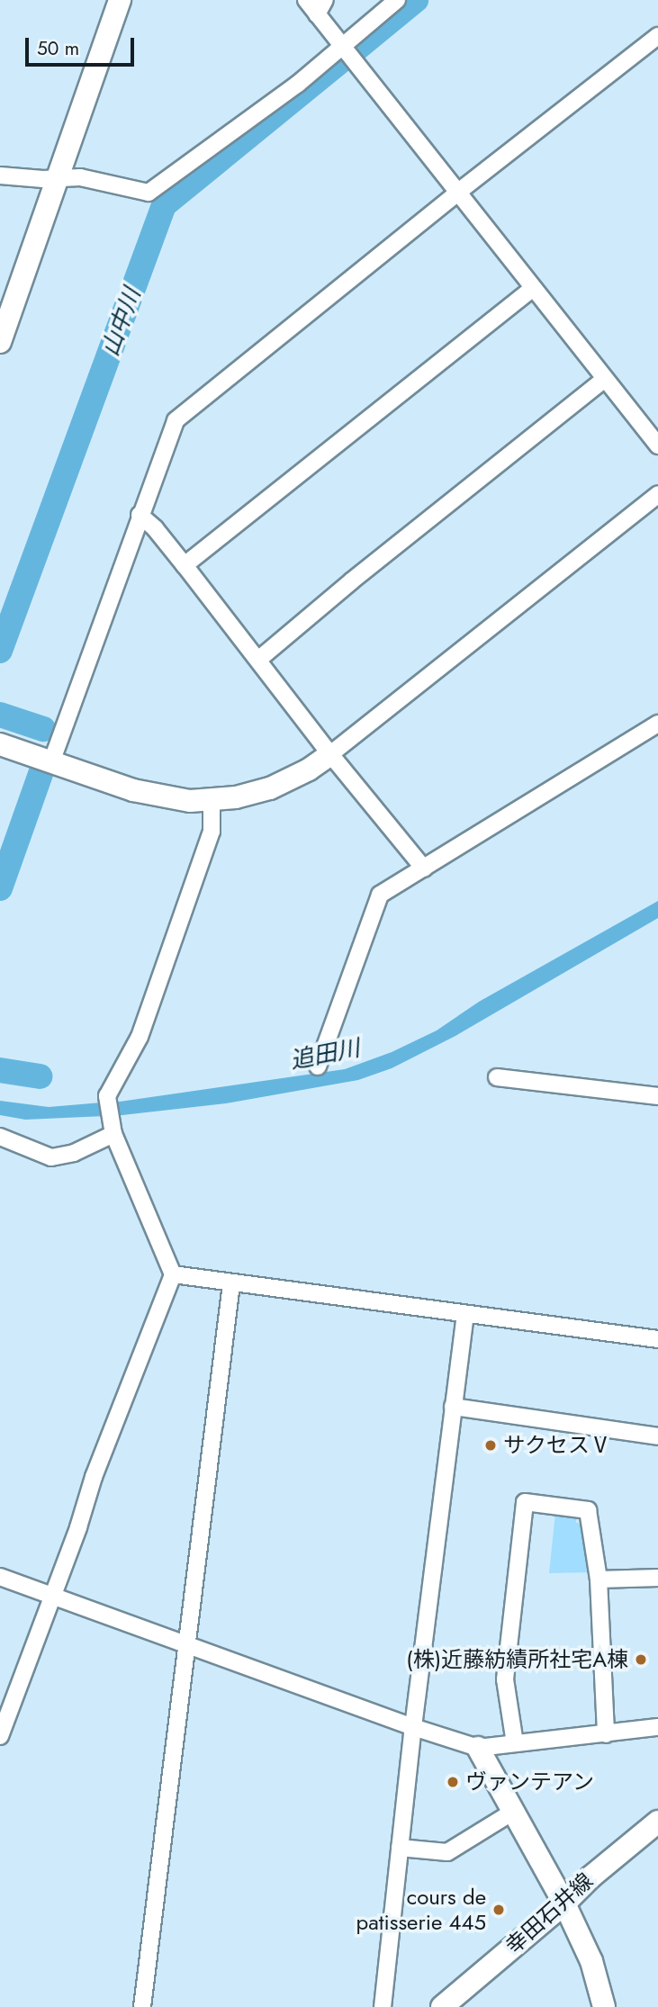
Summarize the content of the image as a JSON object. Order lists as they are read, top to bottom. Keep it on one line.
{"streets":{"street":["幸田石井線"]},"water":["山中川","追田川"],"places":["サクセスⅤ","(株)近藤紡績所社宅A棟","ヴァンテアン","cours de patisserie 445"],"scale_bar":"50 m"}
